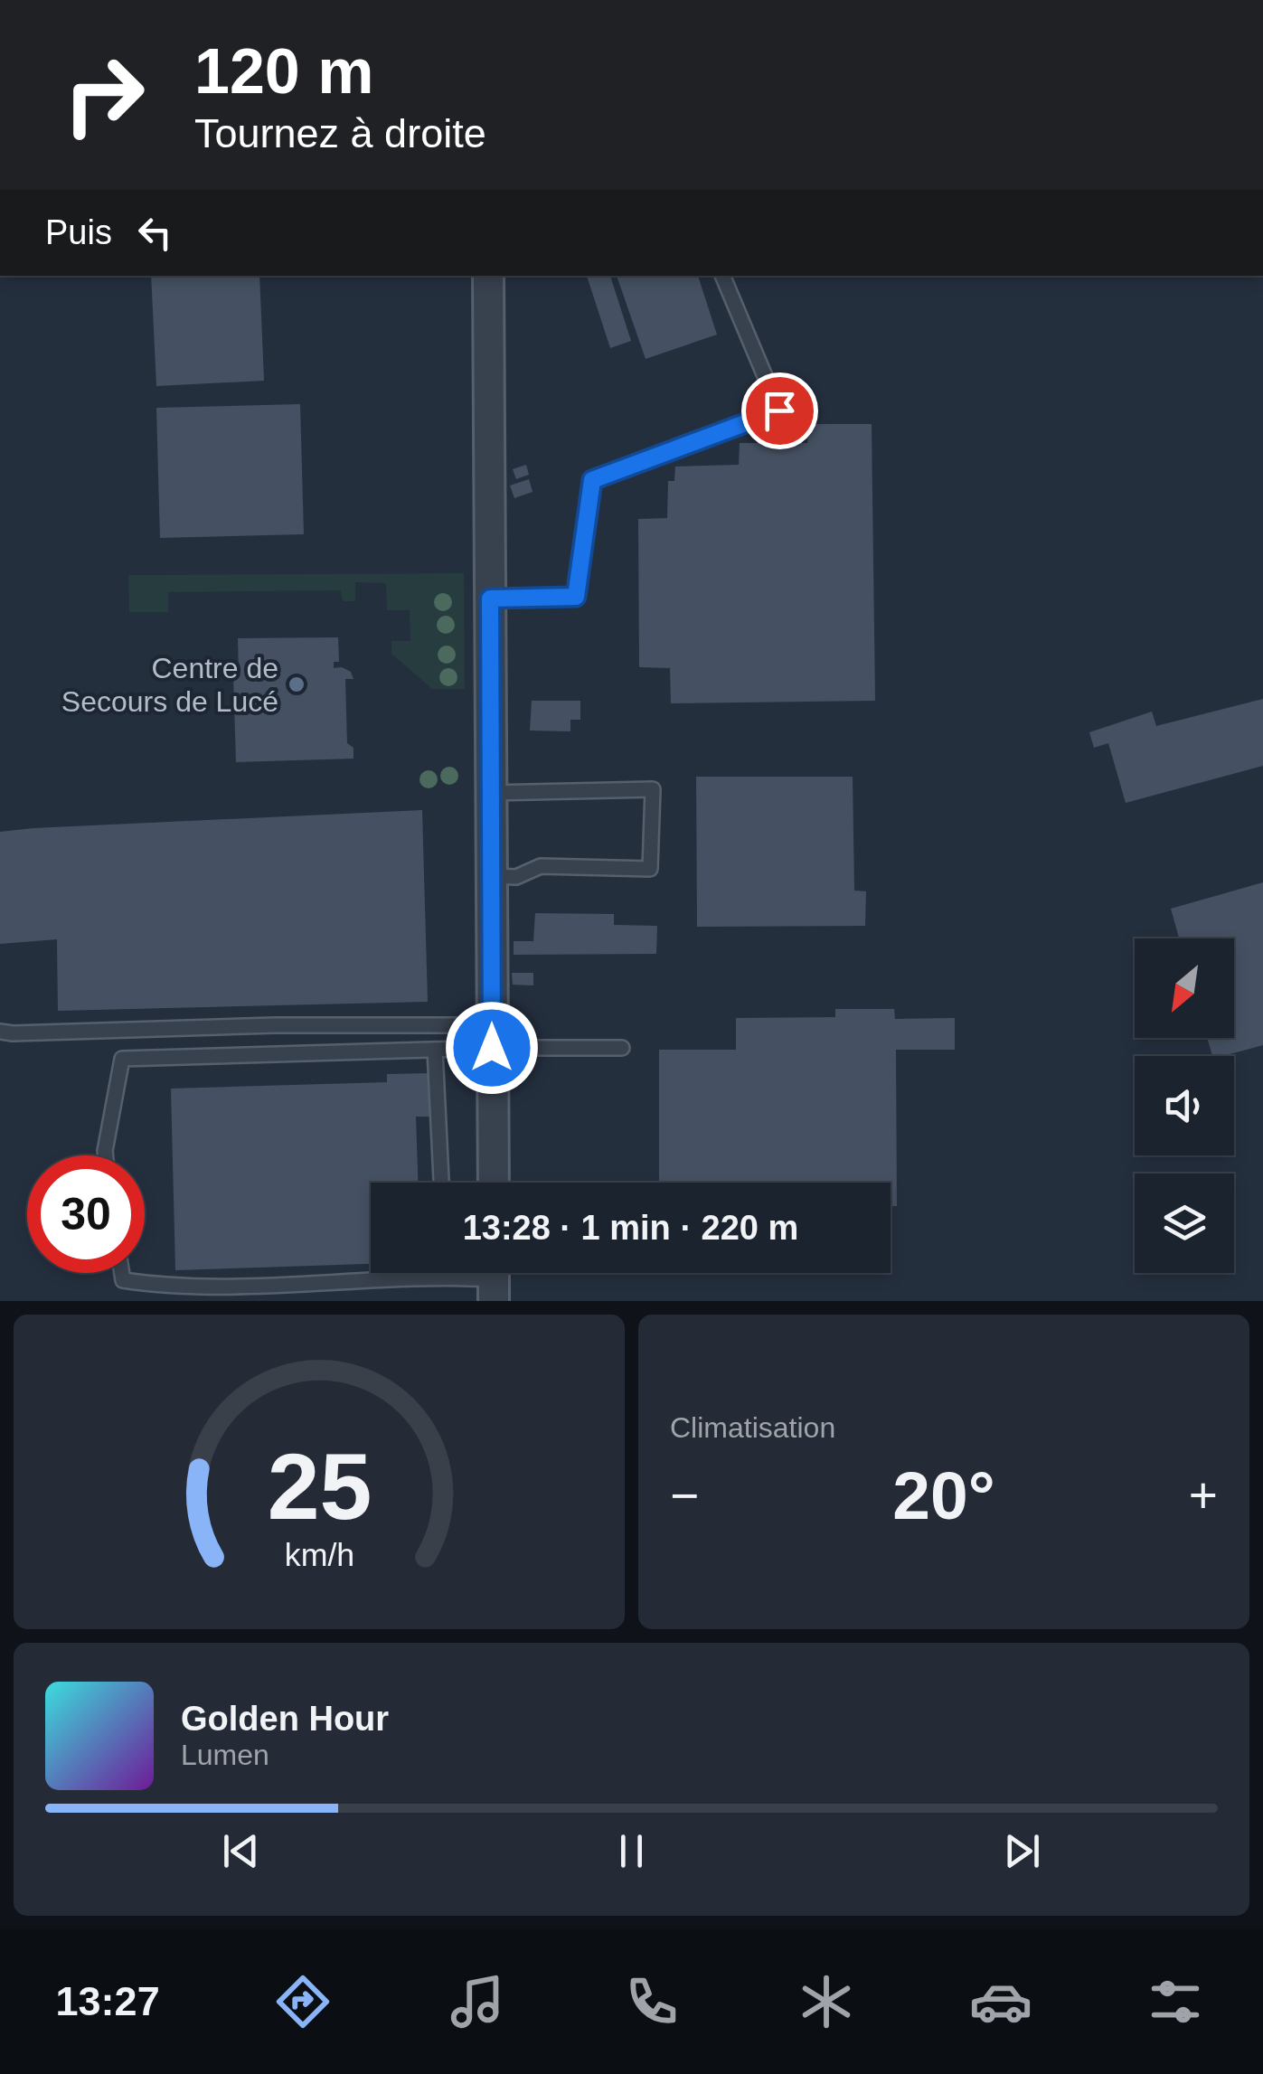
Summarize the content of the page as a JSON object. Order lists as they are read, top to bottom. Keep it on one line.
{"places":["Centre de Secours de Lucé"],"north":"bottom left","page":{"turn":["120 m","Tournez à droite"],"then":"Puis","limit":"30","trip":"13:28 · 1 min · 220 m","tile":"Climatisation","heat":["−","20°","+"],"song":["Golden Hour","Lumen"],"tabs":"13:27","gauge":["25","km/h"]}}
